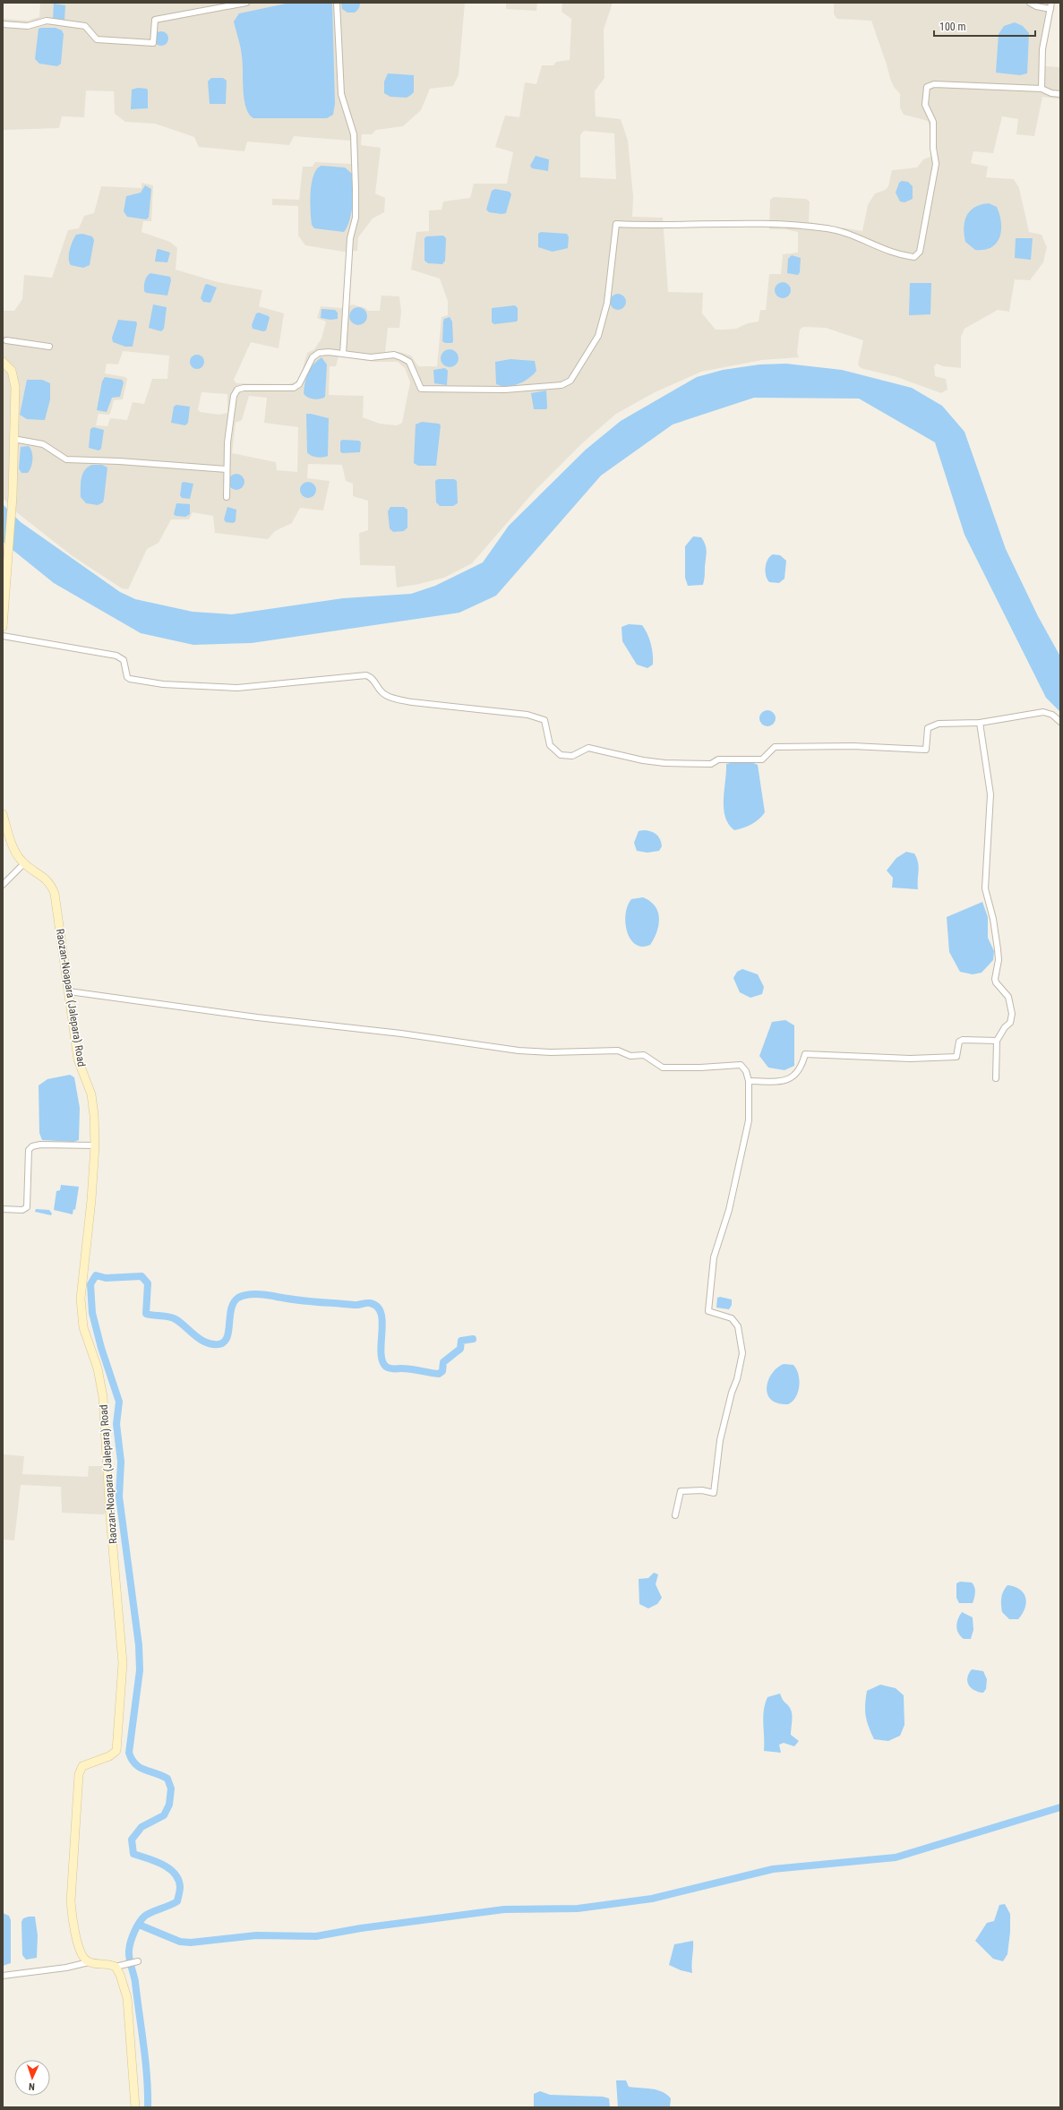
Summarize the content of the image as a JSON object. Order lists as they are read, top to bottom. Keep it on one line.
{"streets":{"main road":["Raozan-Noapara (Jalepara) Road"]},"scale_bar":"100 m","north":"bottom"}
